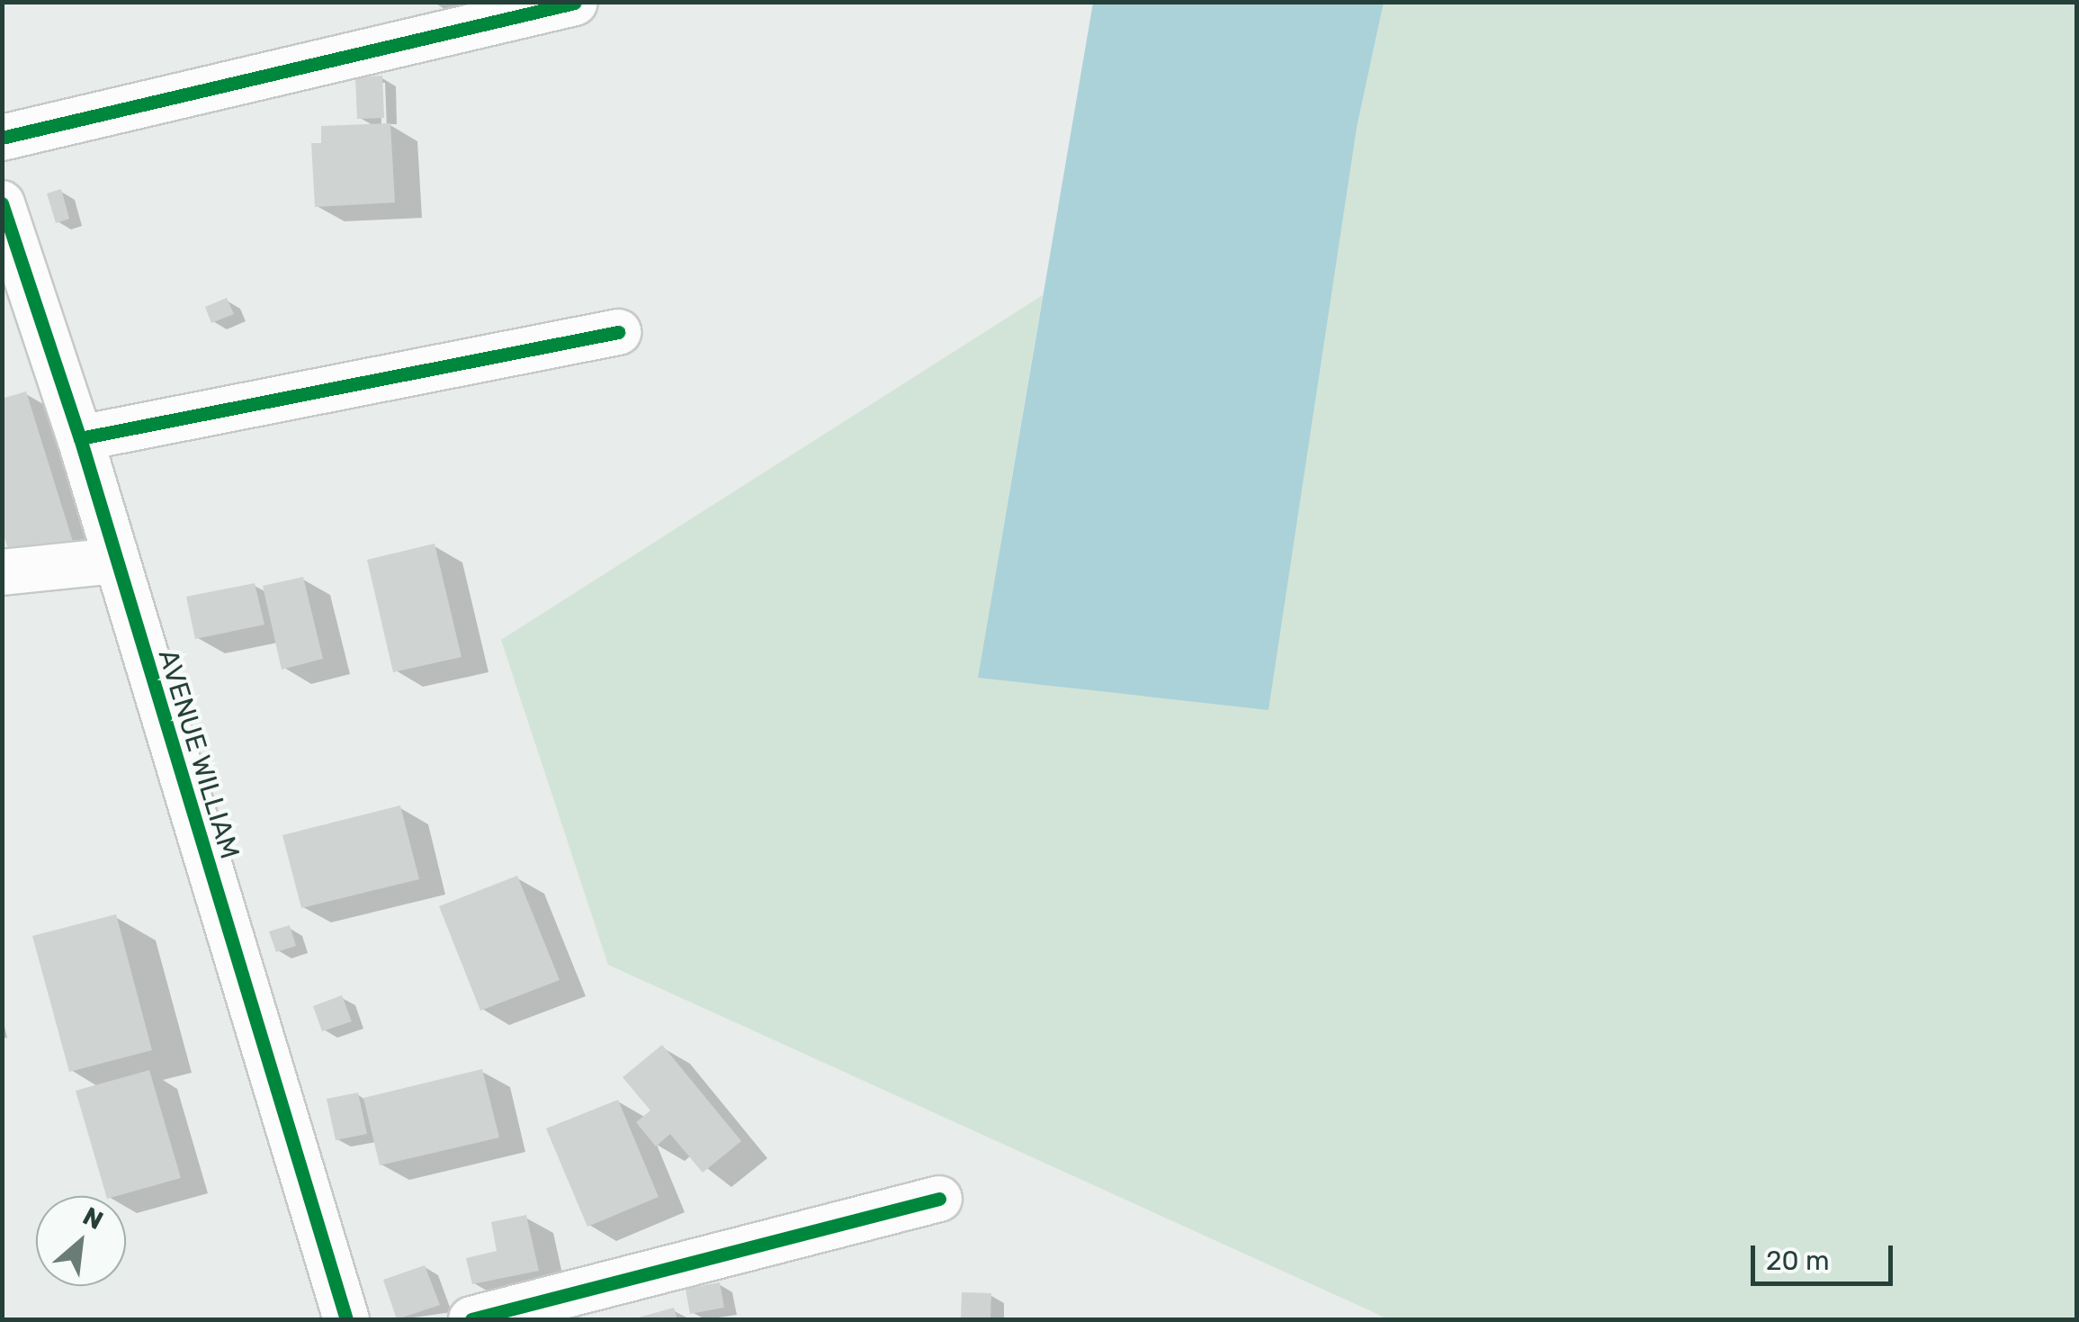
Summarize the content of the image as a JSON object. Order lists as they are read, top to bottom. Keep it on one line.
{"streets":{"street":["AVENUE WILLIAM"]},"scale_bar":"20 m","north":"top right"}
